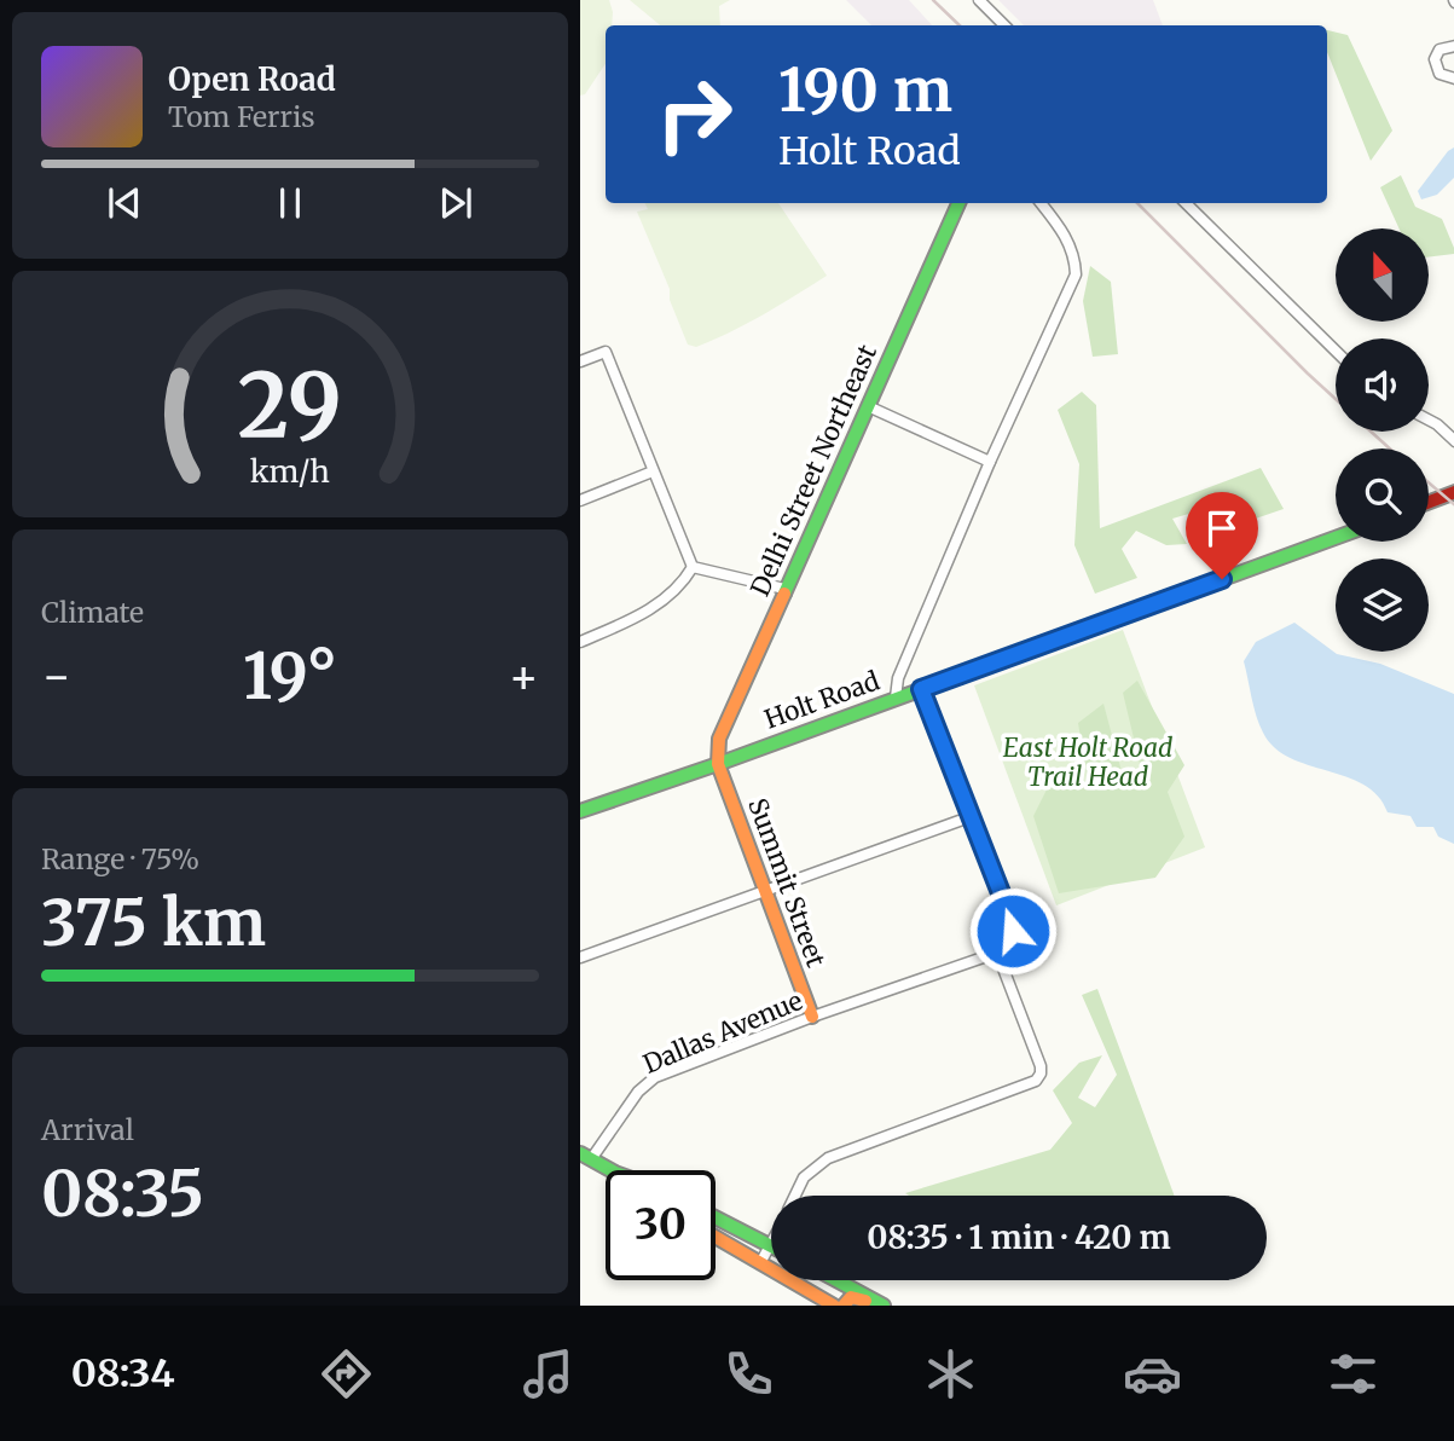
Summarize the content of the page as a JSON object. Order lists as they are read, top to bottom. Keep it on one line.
{"streets":{"main road":["Delhi Street Northeast","Holt Road","Summit Street"],"street":["Dallas Avenue"]},"crossings":[["Delhi Street Northeast","Holt Road"],["Delhi Street Northeast","Summit Street"],["Holt Road","Summit Street"],["Summit Street","Dallas Avenue"]],"parks":["East Holt Road Trail Head"],"north":"top","page":{"turn":["190 m","Holt Road"],"song":["Open Road","Tom Ferris"],"tile":["Climate",["Range · 75%","375 km"],["Arrival","08:35"]],"heat":["−","19°","+"],"limit":"30","trip":"08:35 · 1 min · 420 m","tabs":"08:34","gauge":["29","km/h"]}}
